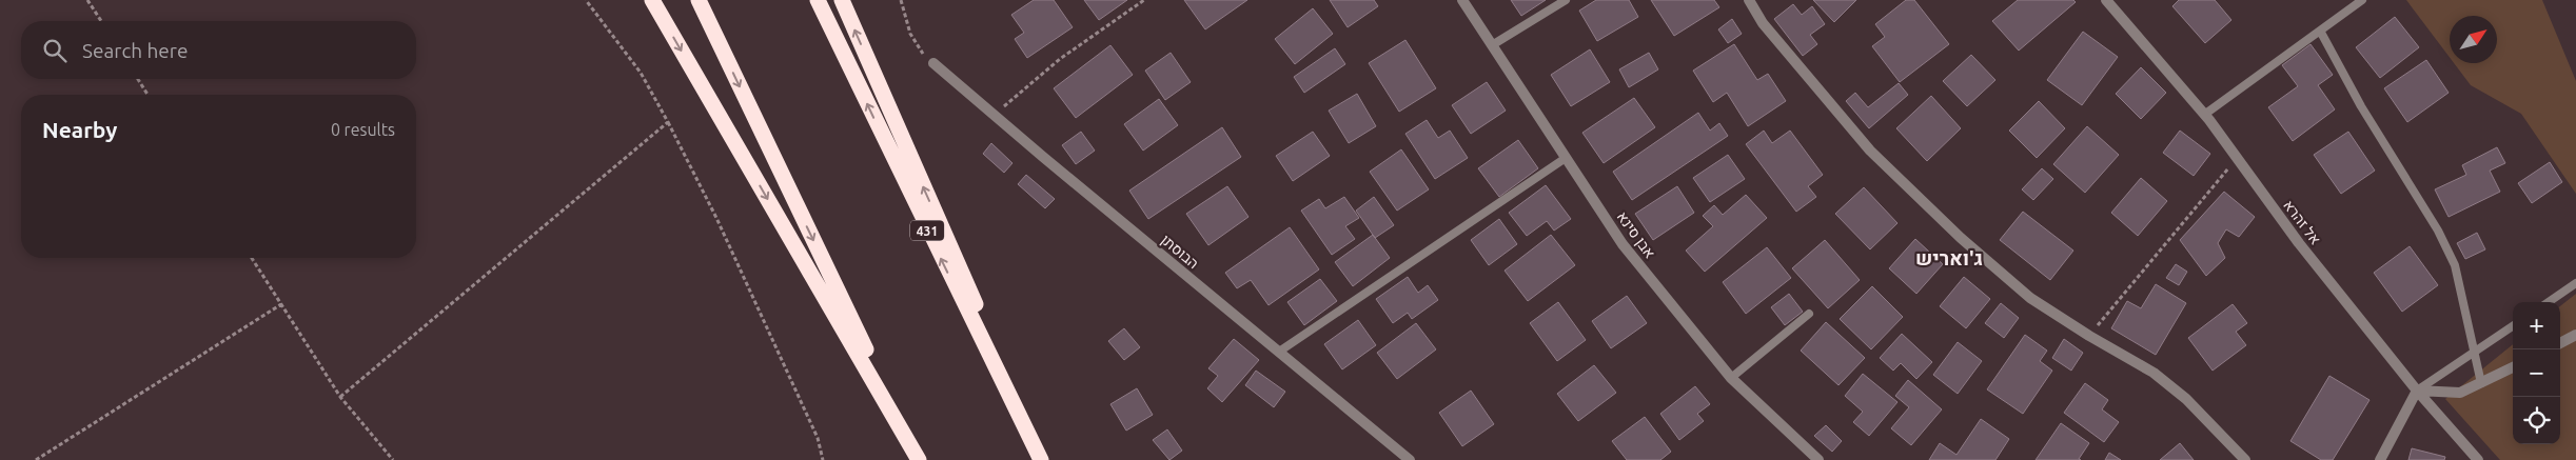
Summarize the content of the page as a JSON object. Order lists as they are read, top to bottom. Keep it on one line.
{"streets":{"highway":["431"],"street":["אל זהרא","אבן סינא","הבוסתן"]},"districts":["ג'ואריש"],"north":"top right","page":{"search":"Search here","heading":["Nearby","0 results"],"map_buttons":["+","−"]}}
